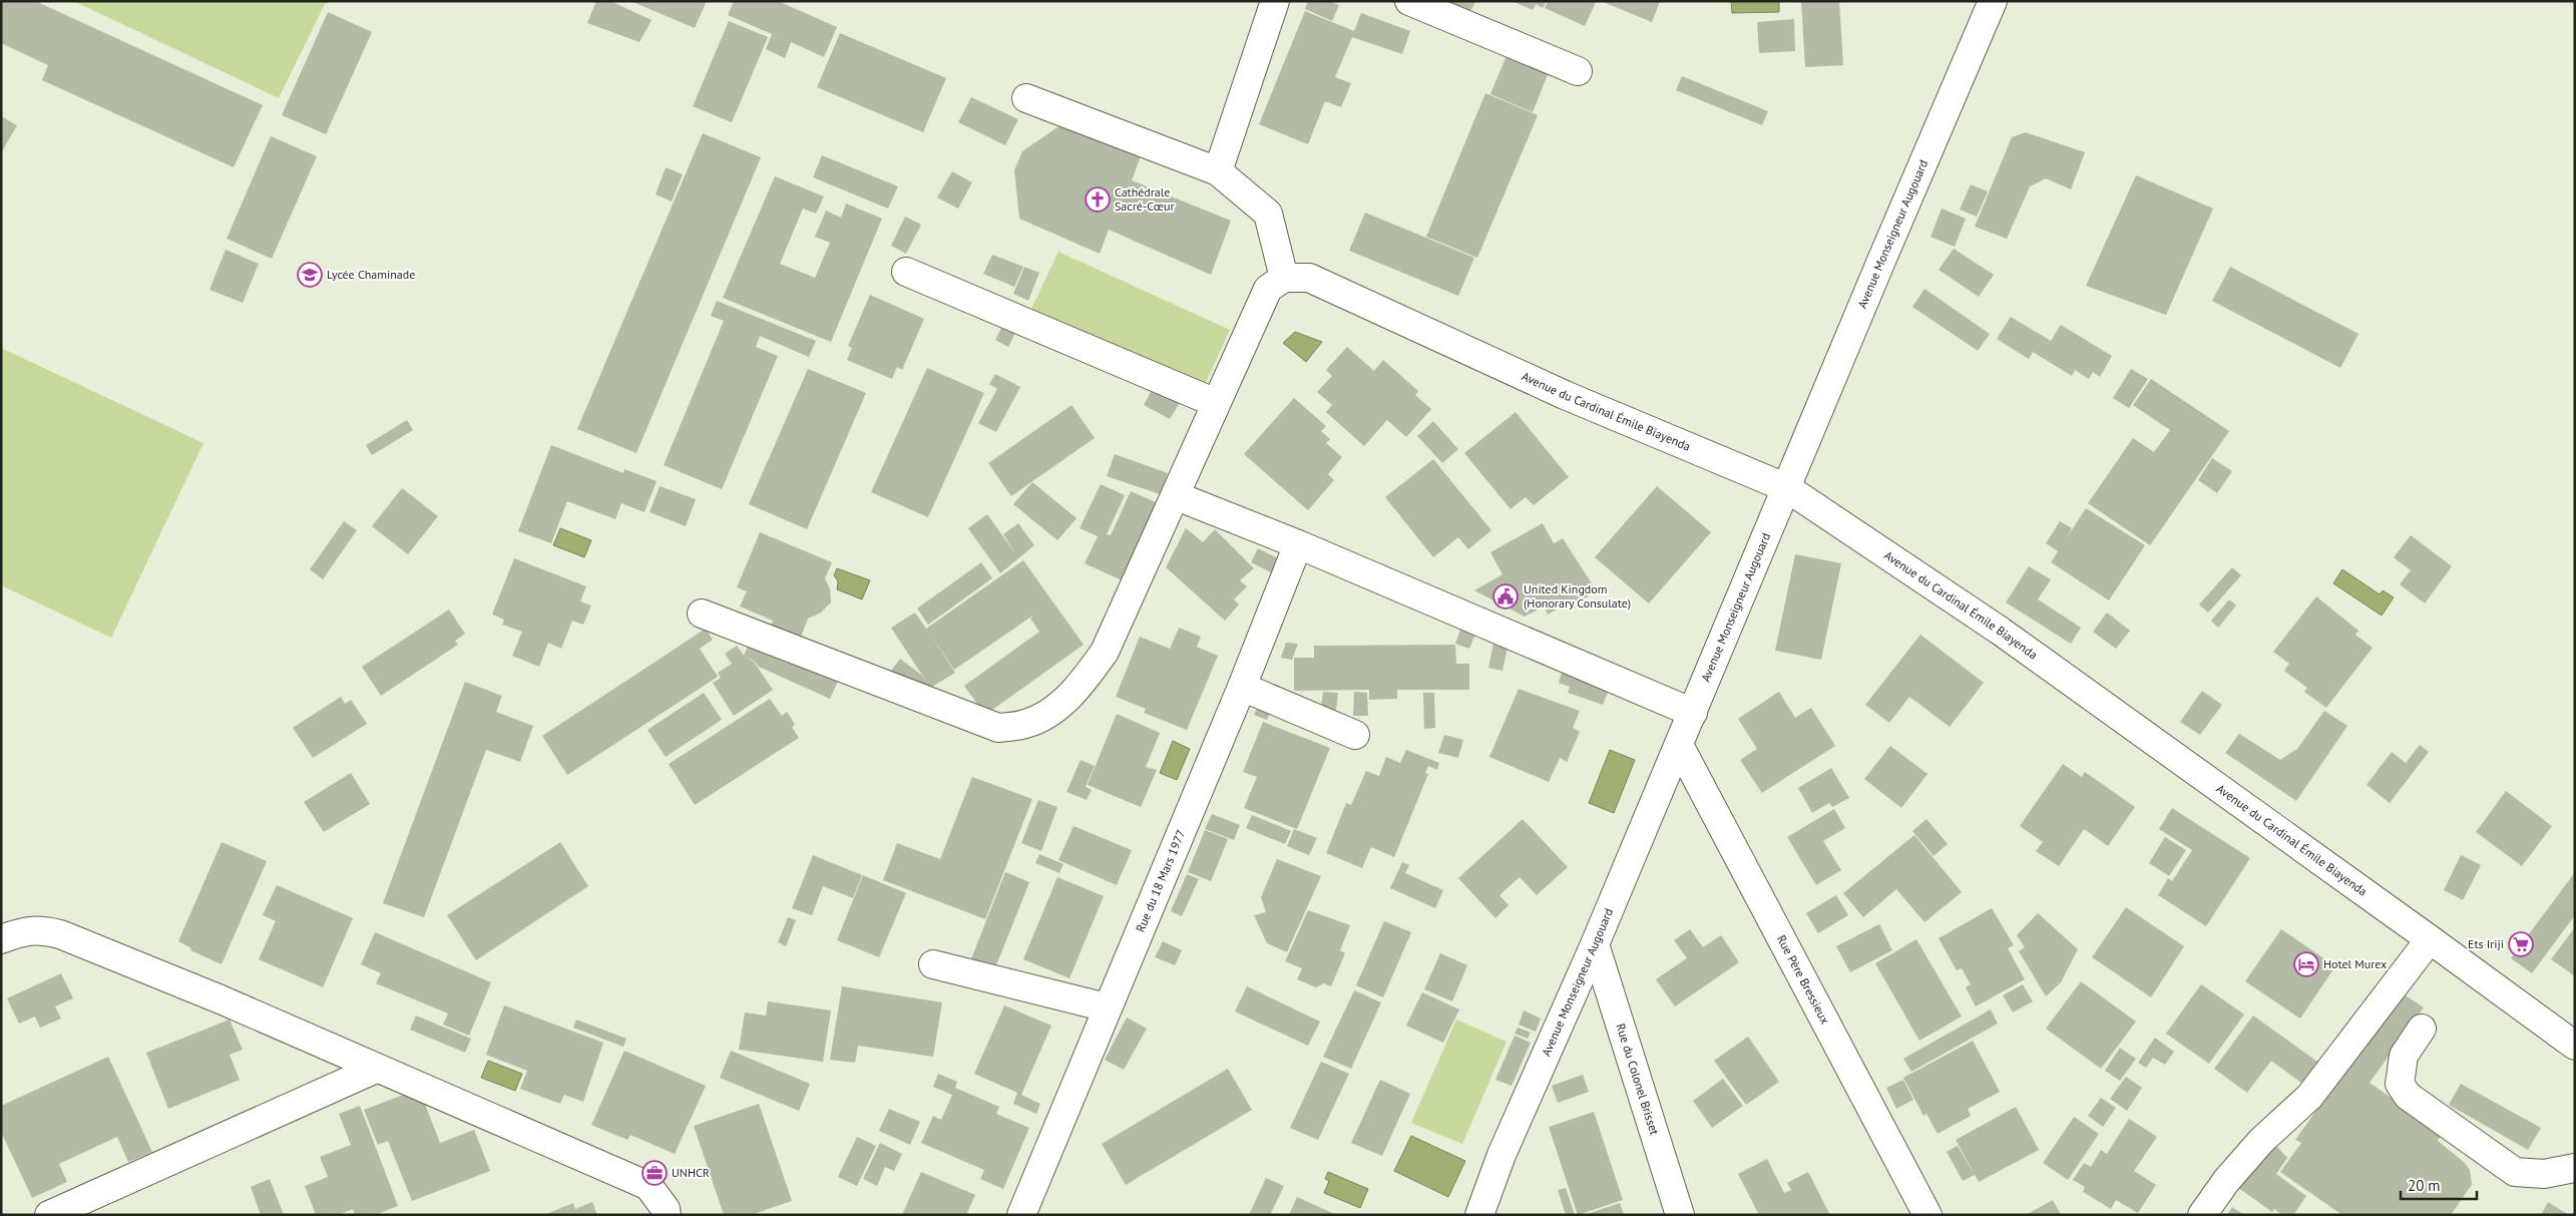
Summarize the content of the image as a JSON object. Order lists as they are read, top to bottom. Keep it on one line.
{"streets":{"street":["Avenue Monseigneur Augouard","Avenue du Cardinal Émile Biayenda","Rue du 18 Mars 1977","Rue Père Bressieux","Rue du Colonel Brisset"]},"crossings":[["Avenue Monseigneur Augouard","Avenue du Cardinal Émile Biayenda"],["Avenue Monseigneur Augouard","Rue Père Bressieux"],["Avenue Monseigneur Augouard","Rue du Colonel Brisset"]],"places":{"church":["Cathédrale Sacré-Cœur"],"school or university":["Lycée Chaminade"],"public building":["United Kingdom (Honorary Consulate)"],"supermarket":["Ets Iriji"],"hotel":["Hotel Murex"],"office":["UNHCR"]},"scale_bar":"20 m"}
